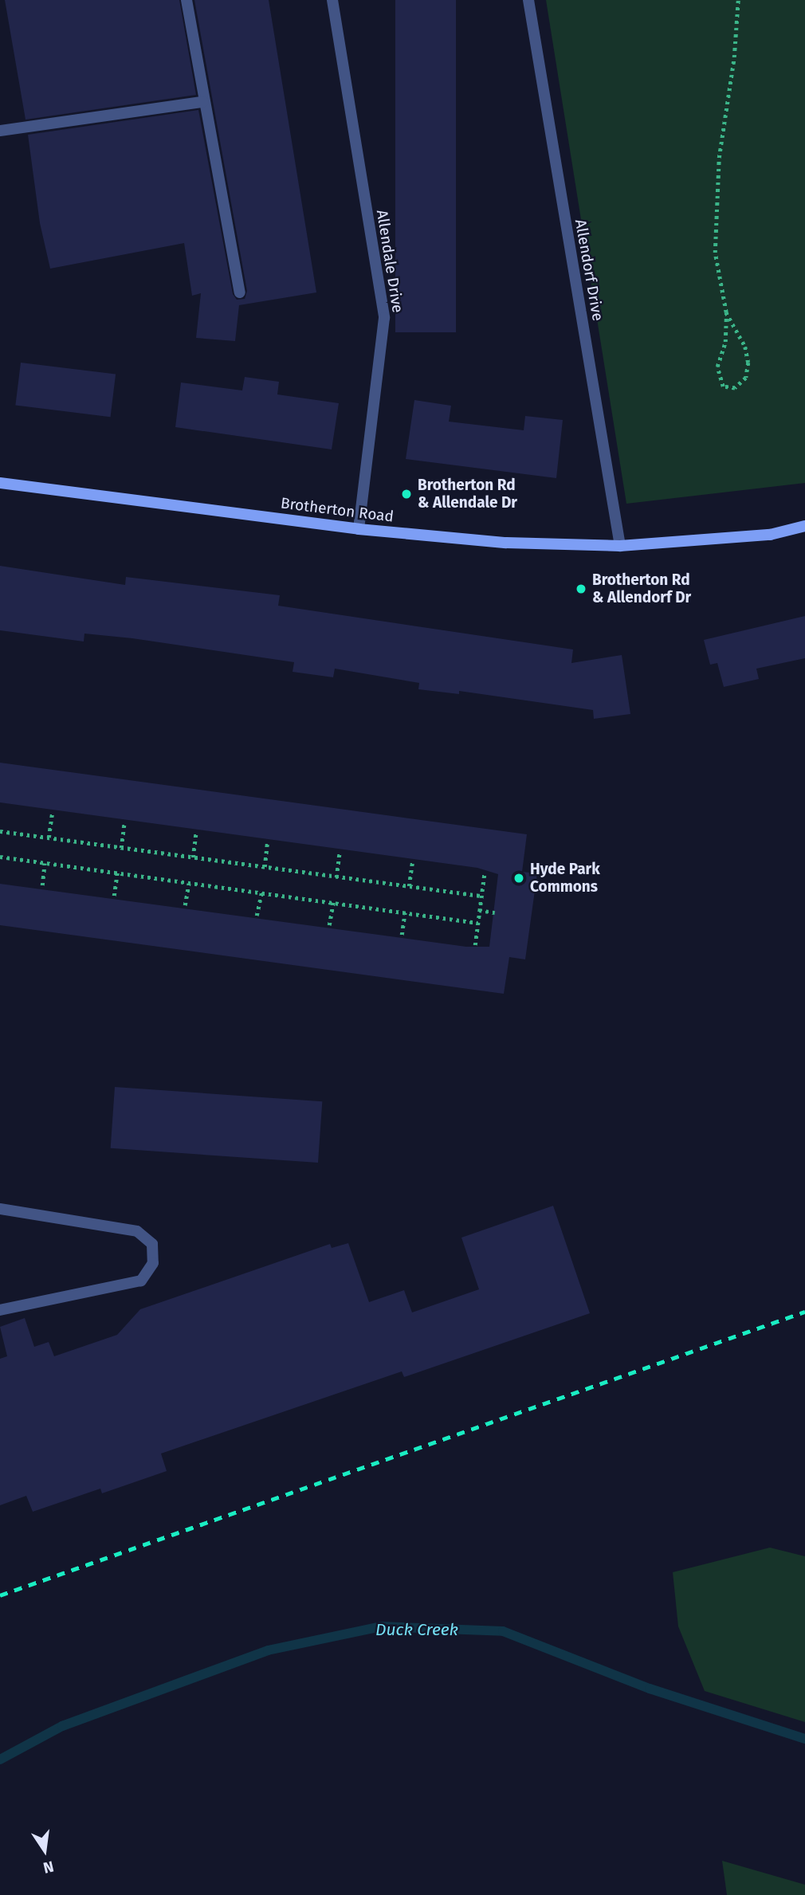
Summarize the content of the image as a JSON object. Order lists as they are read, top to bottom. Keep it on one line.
{"streets":{"street":["Allendale Drive","Allendorf Drive","Brotherton Road"]},"crossings":[["Allendale Drive","Brotherton Road"],["Allendorf Drive","Brotherton Road"]],"water":["Duck Creek"],"places":["Brotherton Rd & Allendale Dr","Brotherton Rd & Allendorf Dr","Hyde Park Commons"],"north":"bottom"}
